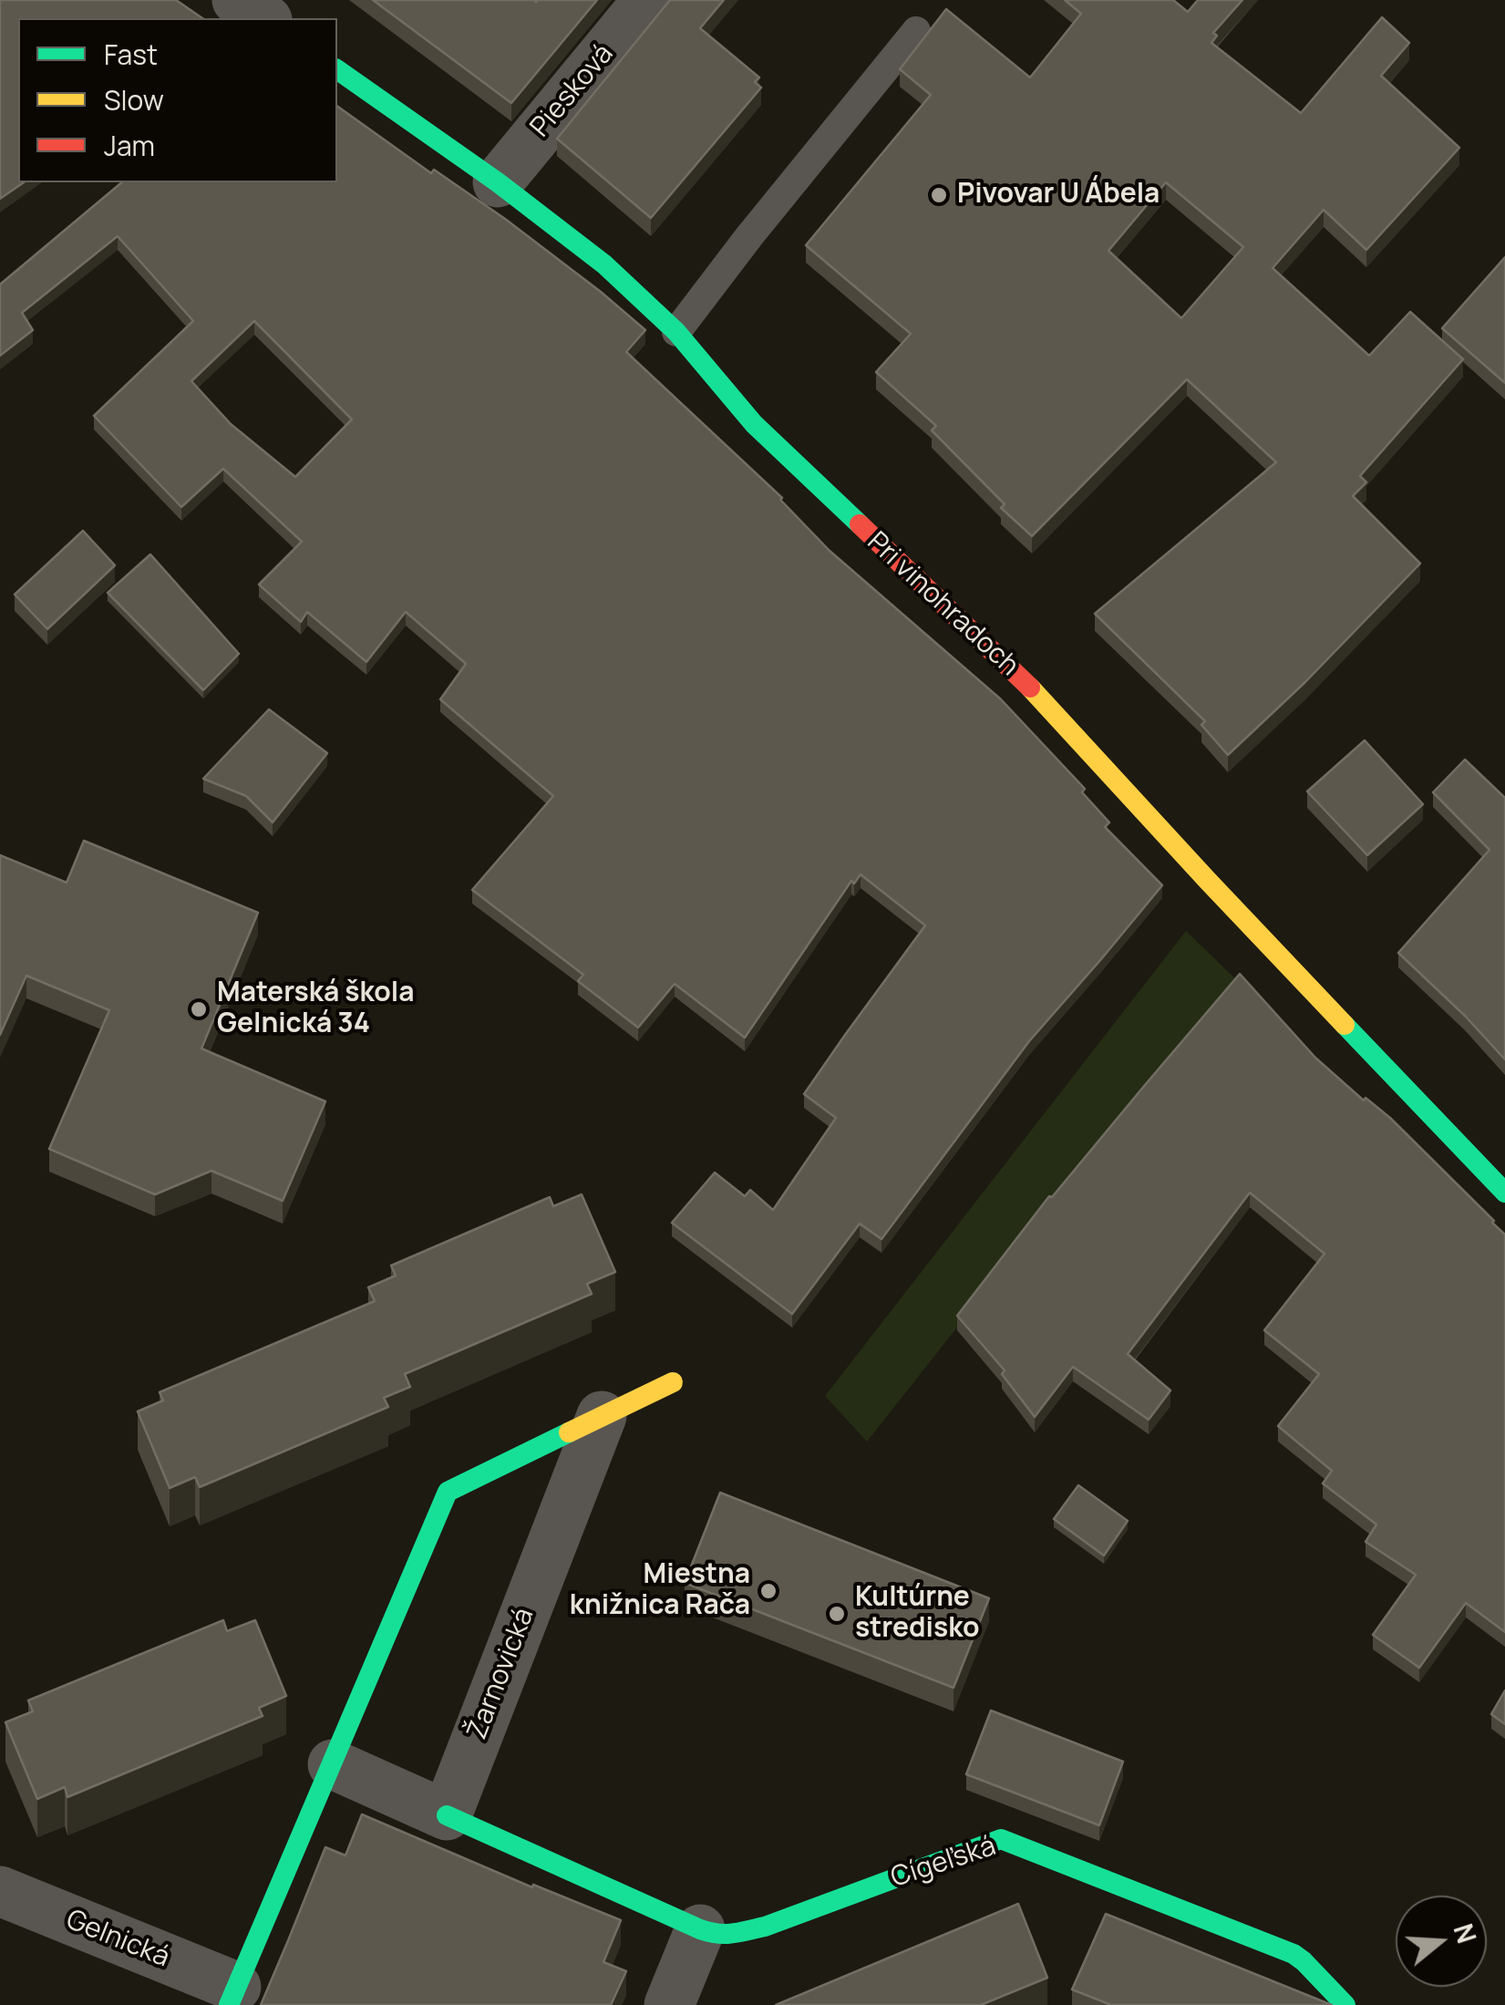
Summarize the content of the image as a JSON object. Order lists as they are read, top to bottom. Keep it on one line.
{"streets":{"street":["Piesková","Pri vinohradoch","Žarnovická","Cígeľská","Gelnická"]},"crossings":[["Piesková","Pri vinohradoch"]],"places":["Pivovar U Ábela","Materská škola Gelnická 34","Miestna knižnica Rača","Kultúrne stredisko"],"legend":["Fast","Slow","Jam"],"north":"right"}
